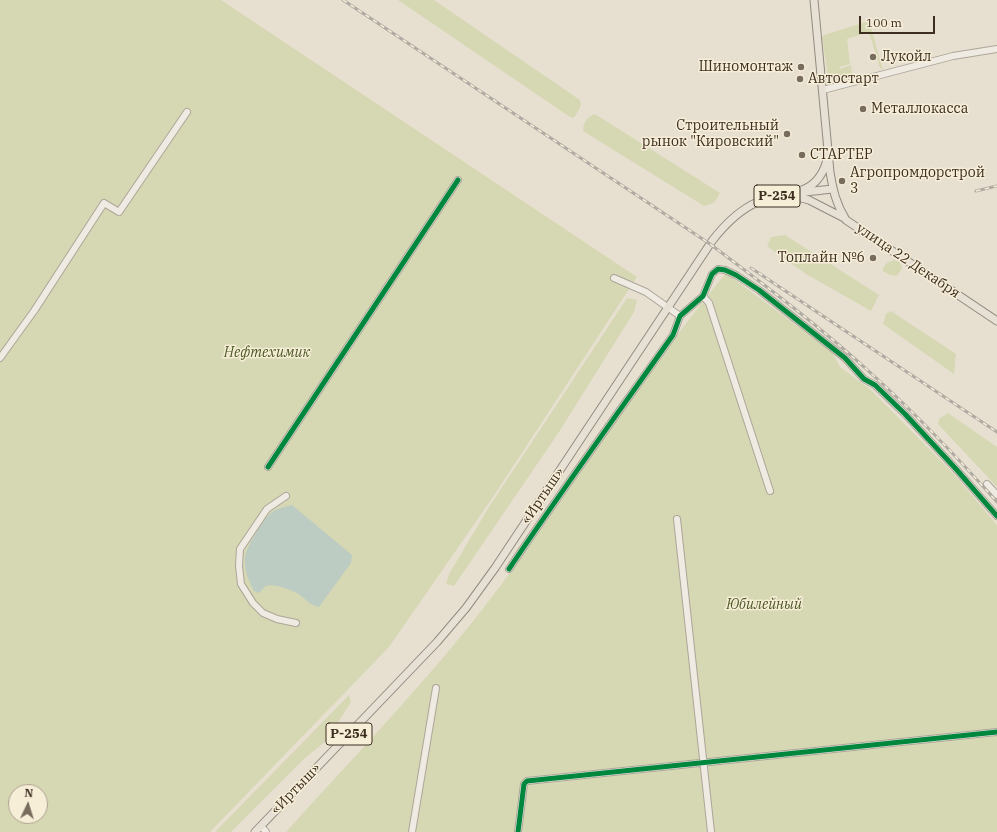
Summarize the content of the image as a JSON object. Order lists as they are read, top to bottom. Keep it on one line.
{"streets":{"main road":["Р-254","улица 22 Декабря","«Иртыш»"]},"crossings":[["улица 22 Декабря","«Иртыш»"]],"parks":["Нефтехимик","Юбилейный"],"places":["Лукойл","Шиномонтаж","Автостарт","Металлокасса","Строительный рынок \"Кировский\"","СТАРТЕР","Агропромдорстрой 3","Топлайн №6"],"scale_bar":"100 m","north":"top"}
